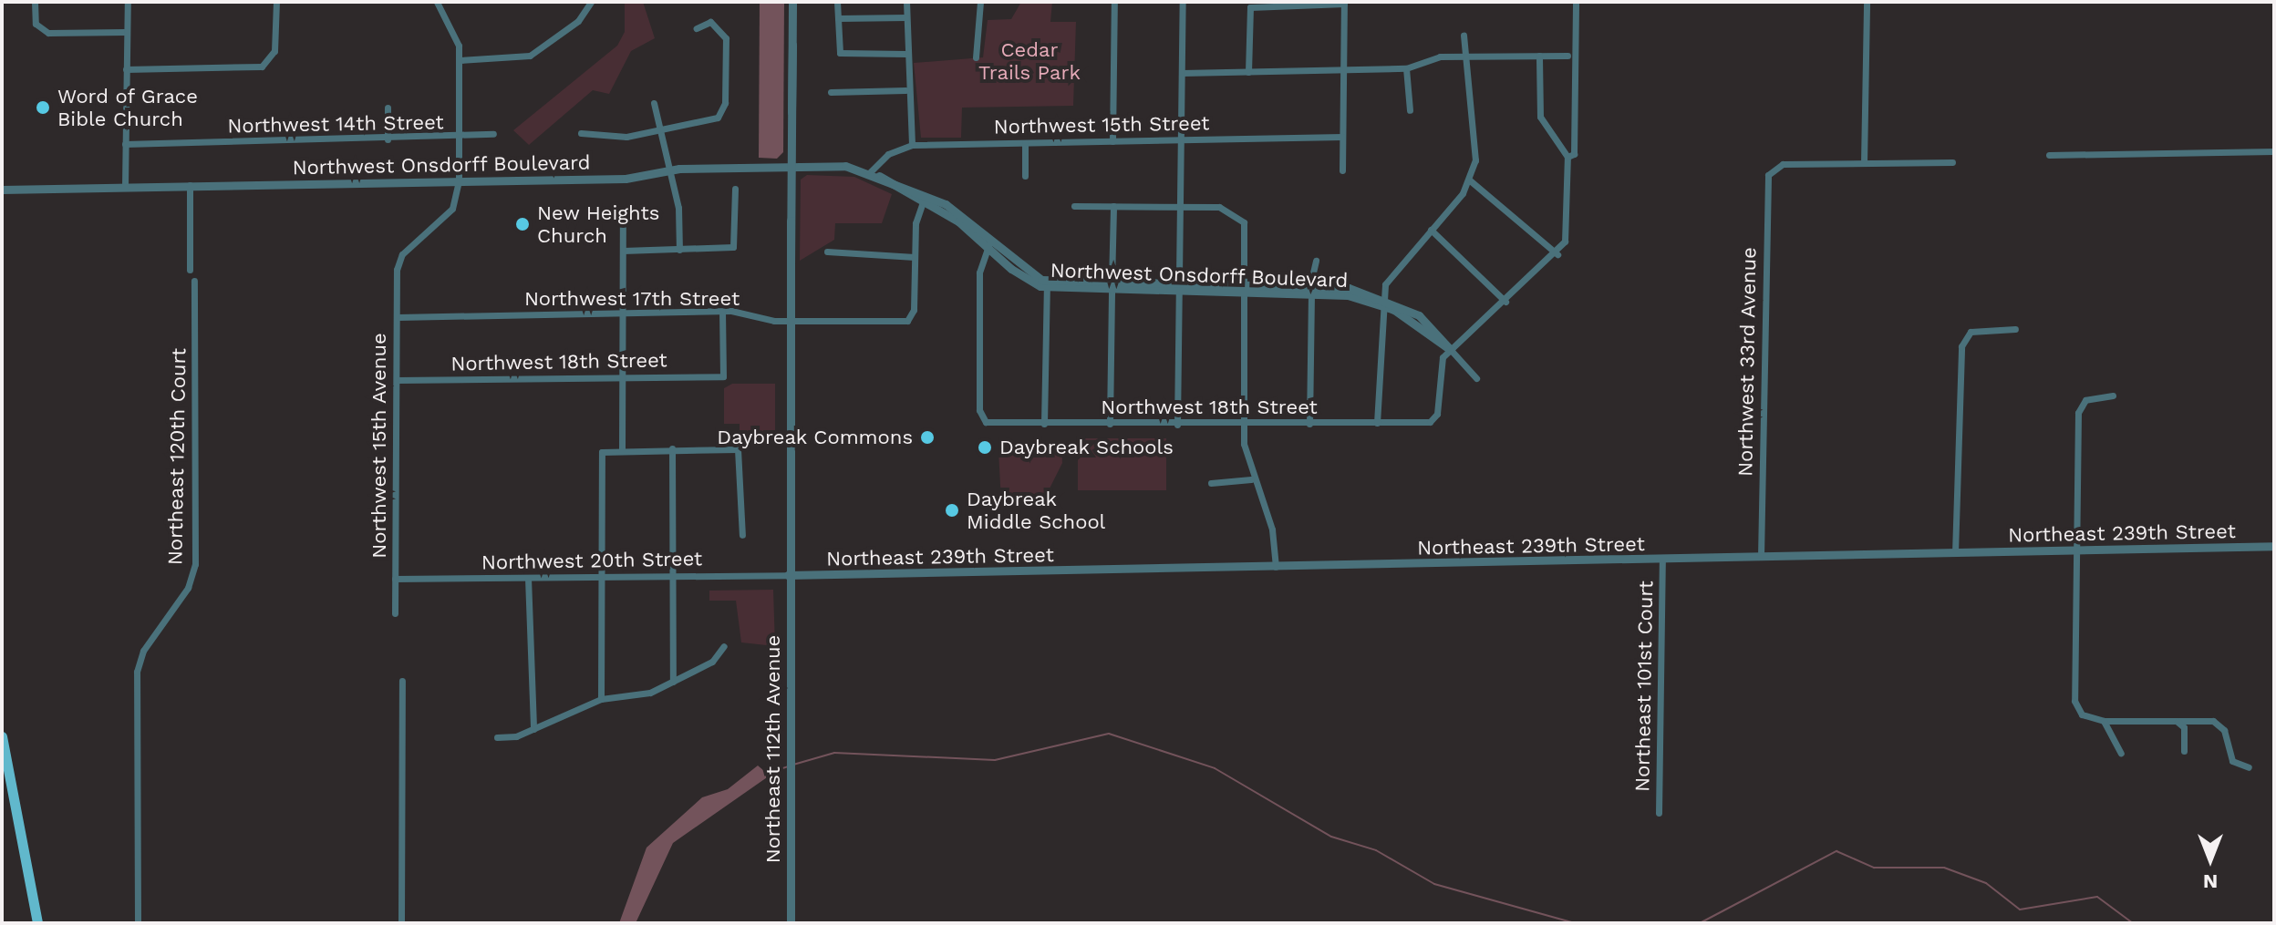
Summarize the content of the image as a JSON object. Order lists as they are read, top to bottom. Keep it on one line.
{"streets":{"street":["Northwest 14th Street","Northwest 15th Street","Northwest Onsdorff Boulevard","Northwest 17th Street","Northwest 18th Street","Northwest 33rd Avenue","Northwest 15th Avenue","Northeast 120th Court","Northeast 239th Street","Northwest 20th Street","Northeast 101st Court","Northeast 112th Avenue"]},"crossings":[["Northwest 15th Street","Northwest Onsdorff Boulevard"],["Northwest Onsdorff Boulevard","Northwest 18th Street"],["Northwest Onsdorff Boulevard","Northwest 15th Avenue"],["Northwest Onsdorff Boulevard","Northeast 112th Avenue"],["Northwest 17th Street","Northwest 18th Street"],["Northwest 17th Street","Northwest 15th Avenue"],["Northwest 17th Street","Northeast 112th Avenue"],["Northwest 18th Street","Northwest 15th Avenue"],["Northwest 33rd Avenue","Northeast 239th Street"],["Northwest 15th Avenue","Northwest 20th Street"],["Northeast 239th Street","Northwest 20th Street"],["Northeast 239th Street","Northeast 101st Court"],["Northeast 239th Street","Northeast 112th Avenue"],["Northwest 20th Street","Northeast 112th Avenue"]],"parks":["Cedar Trails Park"],"places":["Word of Grace Bible Church","New Heights Church","Daybreak Commons","Daybreak Schools","Daybreak Middle School"],"north":"bottom"}
